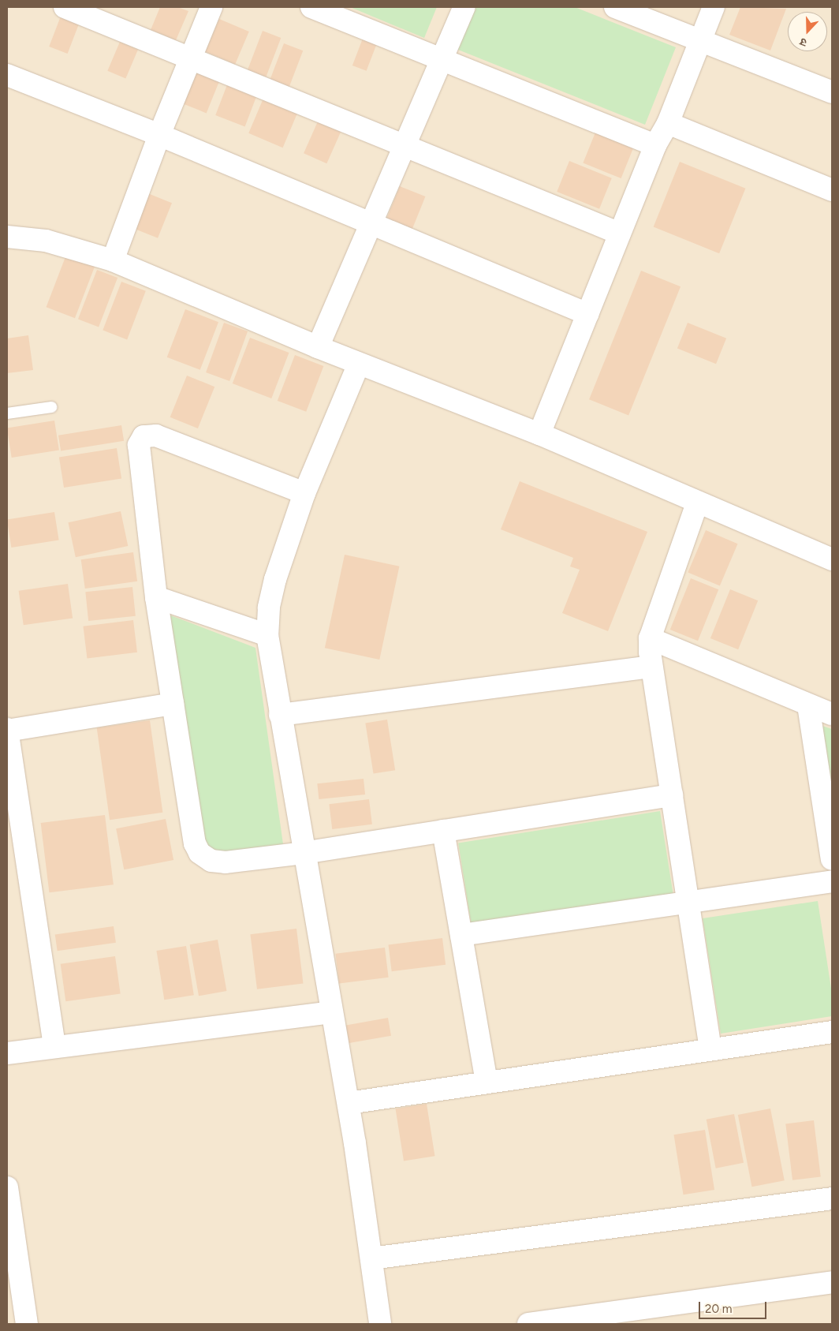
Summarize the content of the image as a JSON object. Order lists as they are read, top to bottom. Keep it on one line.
{"scale_bar":"20 m","north":"bottom"}
